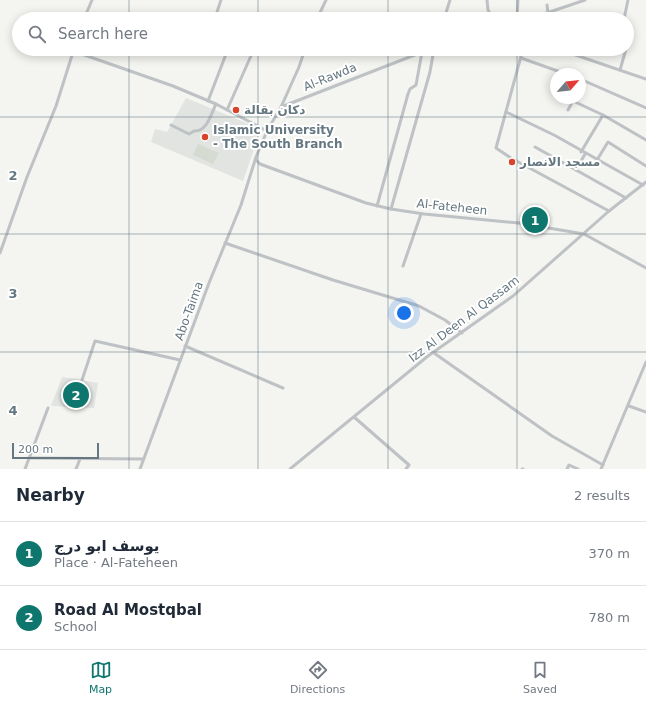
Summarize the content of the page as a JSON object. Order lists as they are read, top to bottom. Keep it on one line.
{"streets":{"street":["Al-Rawda","Al-Fateheen","Abo-Taima","Izz Al Deen Al Qassam"]},"crossings":[["Al-Rawda","Abo-Taima"],["Al-Fateheen","Abo-Taima"],["Al-Fateheen","Izz Al Deen Al Qassam"]],"places":["دكان بقالة","Islamic University - The South Branch","مسجد الانصار"],"scale_bar":"200 m","north":"top right","page":{"search":"Search here","pins":["1","2"],"scale":"200 m","heading":["Nearby","2 results"],"list":[{"mark":"1","name":"يوسف ابو درج","note":"Place · Al-Fateheen","value":"370 m"},{"mark":"2","name":"Road Al Mostqbal","note":"School","value":"780 m"}],"nav":["Map","Directions","Saved"]},"grid":{"rows":["2","3","4"]}}
